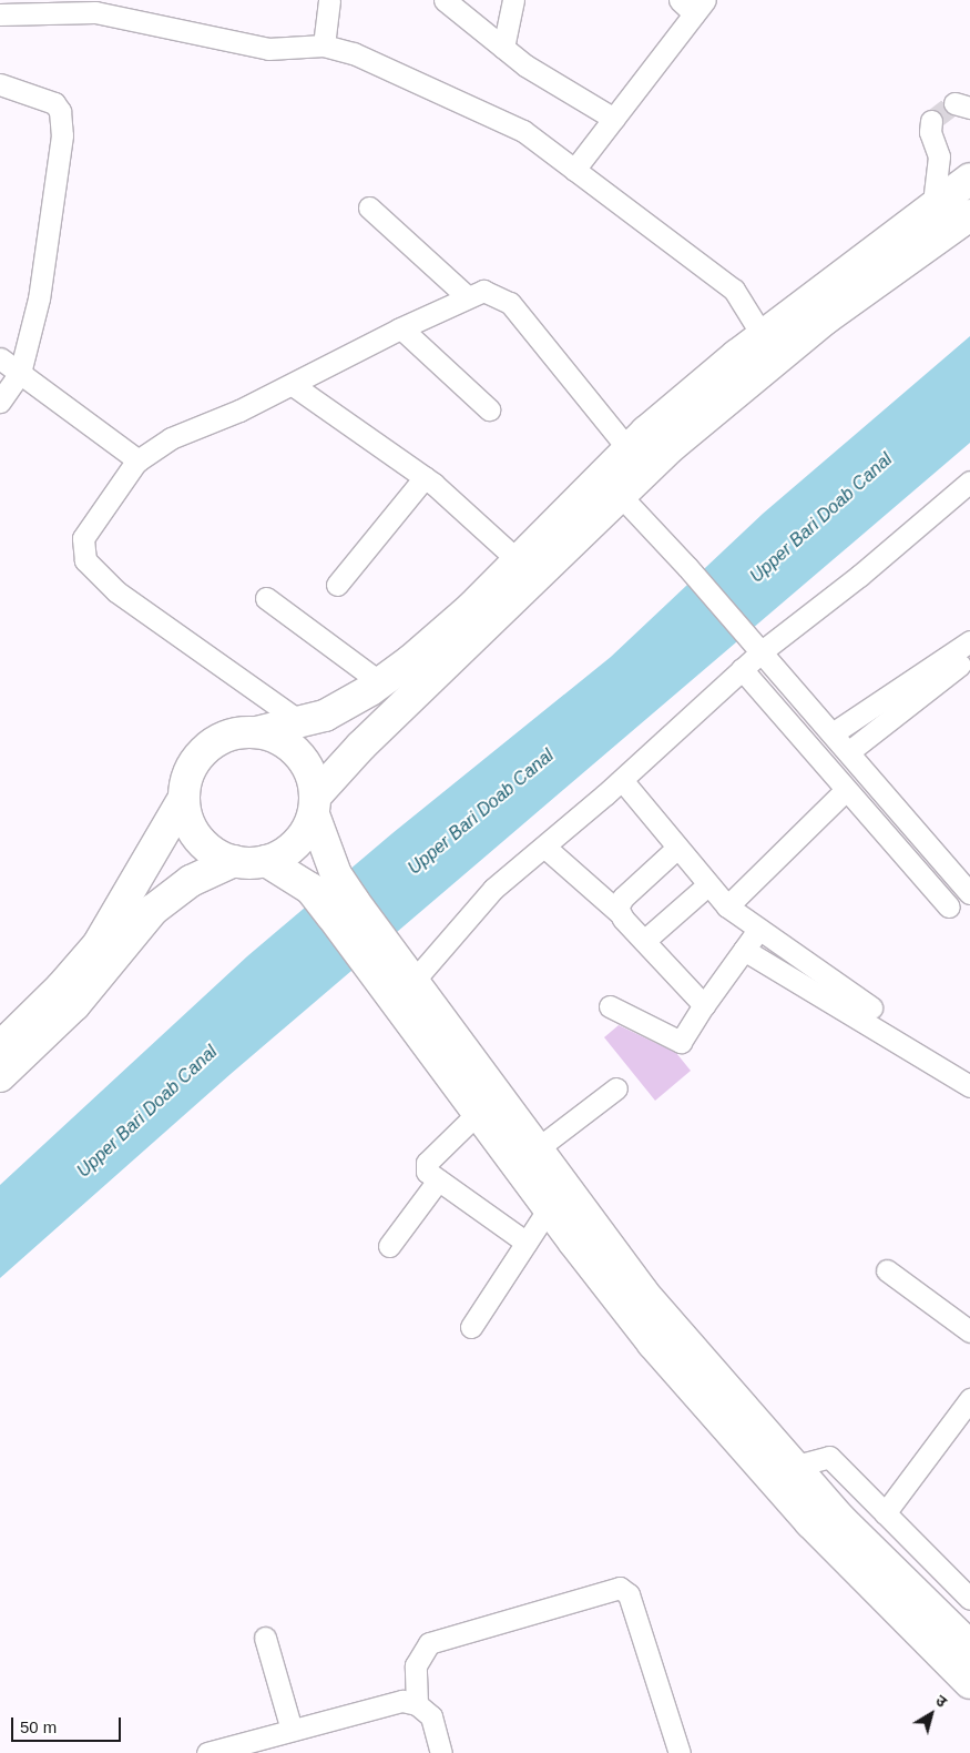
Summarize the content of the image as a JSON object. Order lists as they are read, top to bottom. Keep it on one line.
{"water":["Upper Bari Doab Canal"],"scale_bar":"50 m","north":"top right"}
